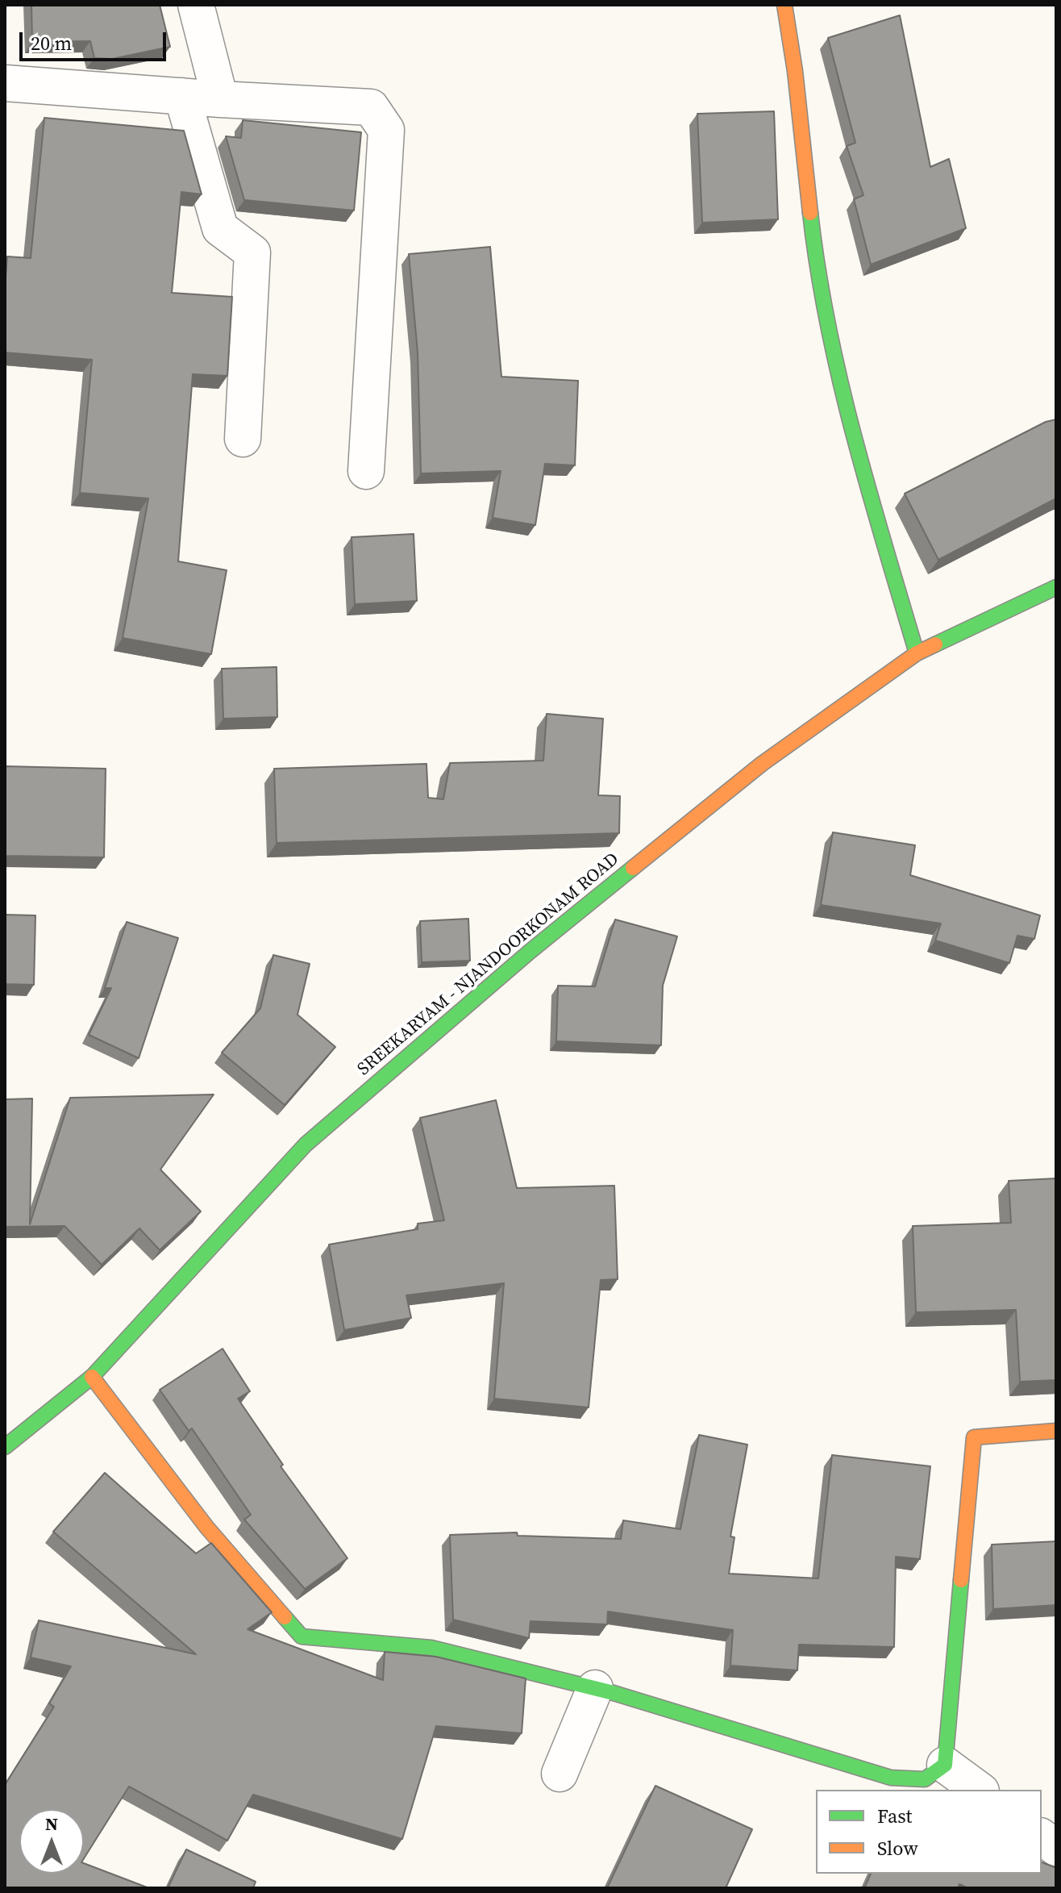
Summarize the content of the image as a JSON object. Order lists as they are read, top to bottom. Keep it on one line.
{"streets":{"street":["SREEKARYAM - NJANDOORKONAM ROAD"]},"legend":["Fast","Slow"],"scale_bar":"20 m","north":"top"}
